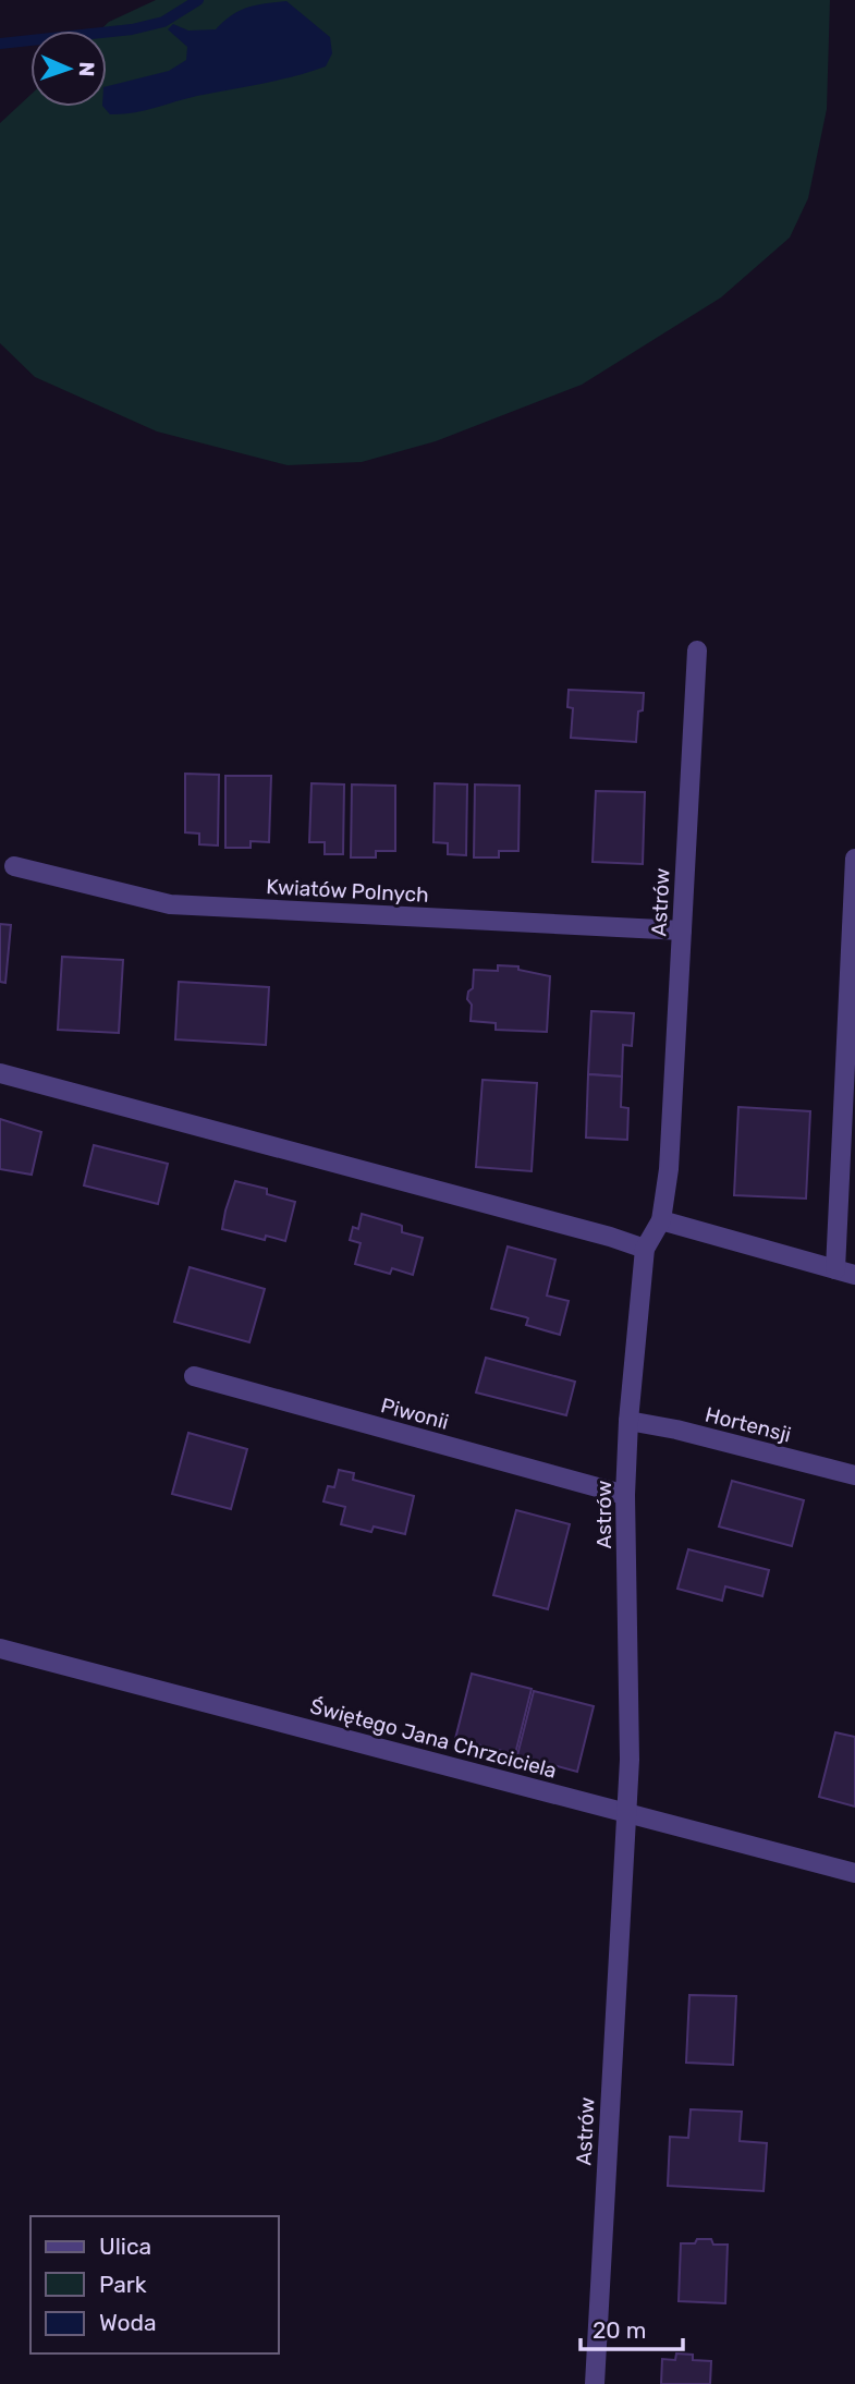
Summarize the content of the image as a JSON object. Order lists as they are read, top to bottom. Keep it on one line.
{"streets":{"street":["Kwiatów Polnych","Astrów","Piwonii","Hortensji","Świętego Jana Chrzciciela"]},"crossings":[["Kwiatów Polnych","Astrów"],["Astrów","Piwonii"],["Astrów","Hortensji"],["Astrów","Świętego Jana Chrzciciela"]],"legend":["Ulica","Park","Woda"],"scale_bar":"20 m","north":"right"}
